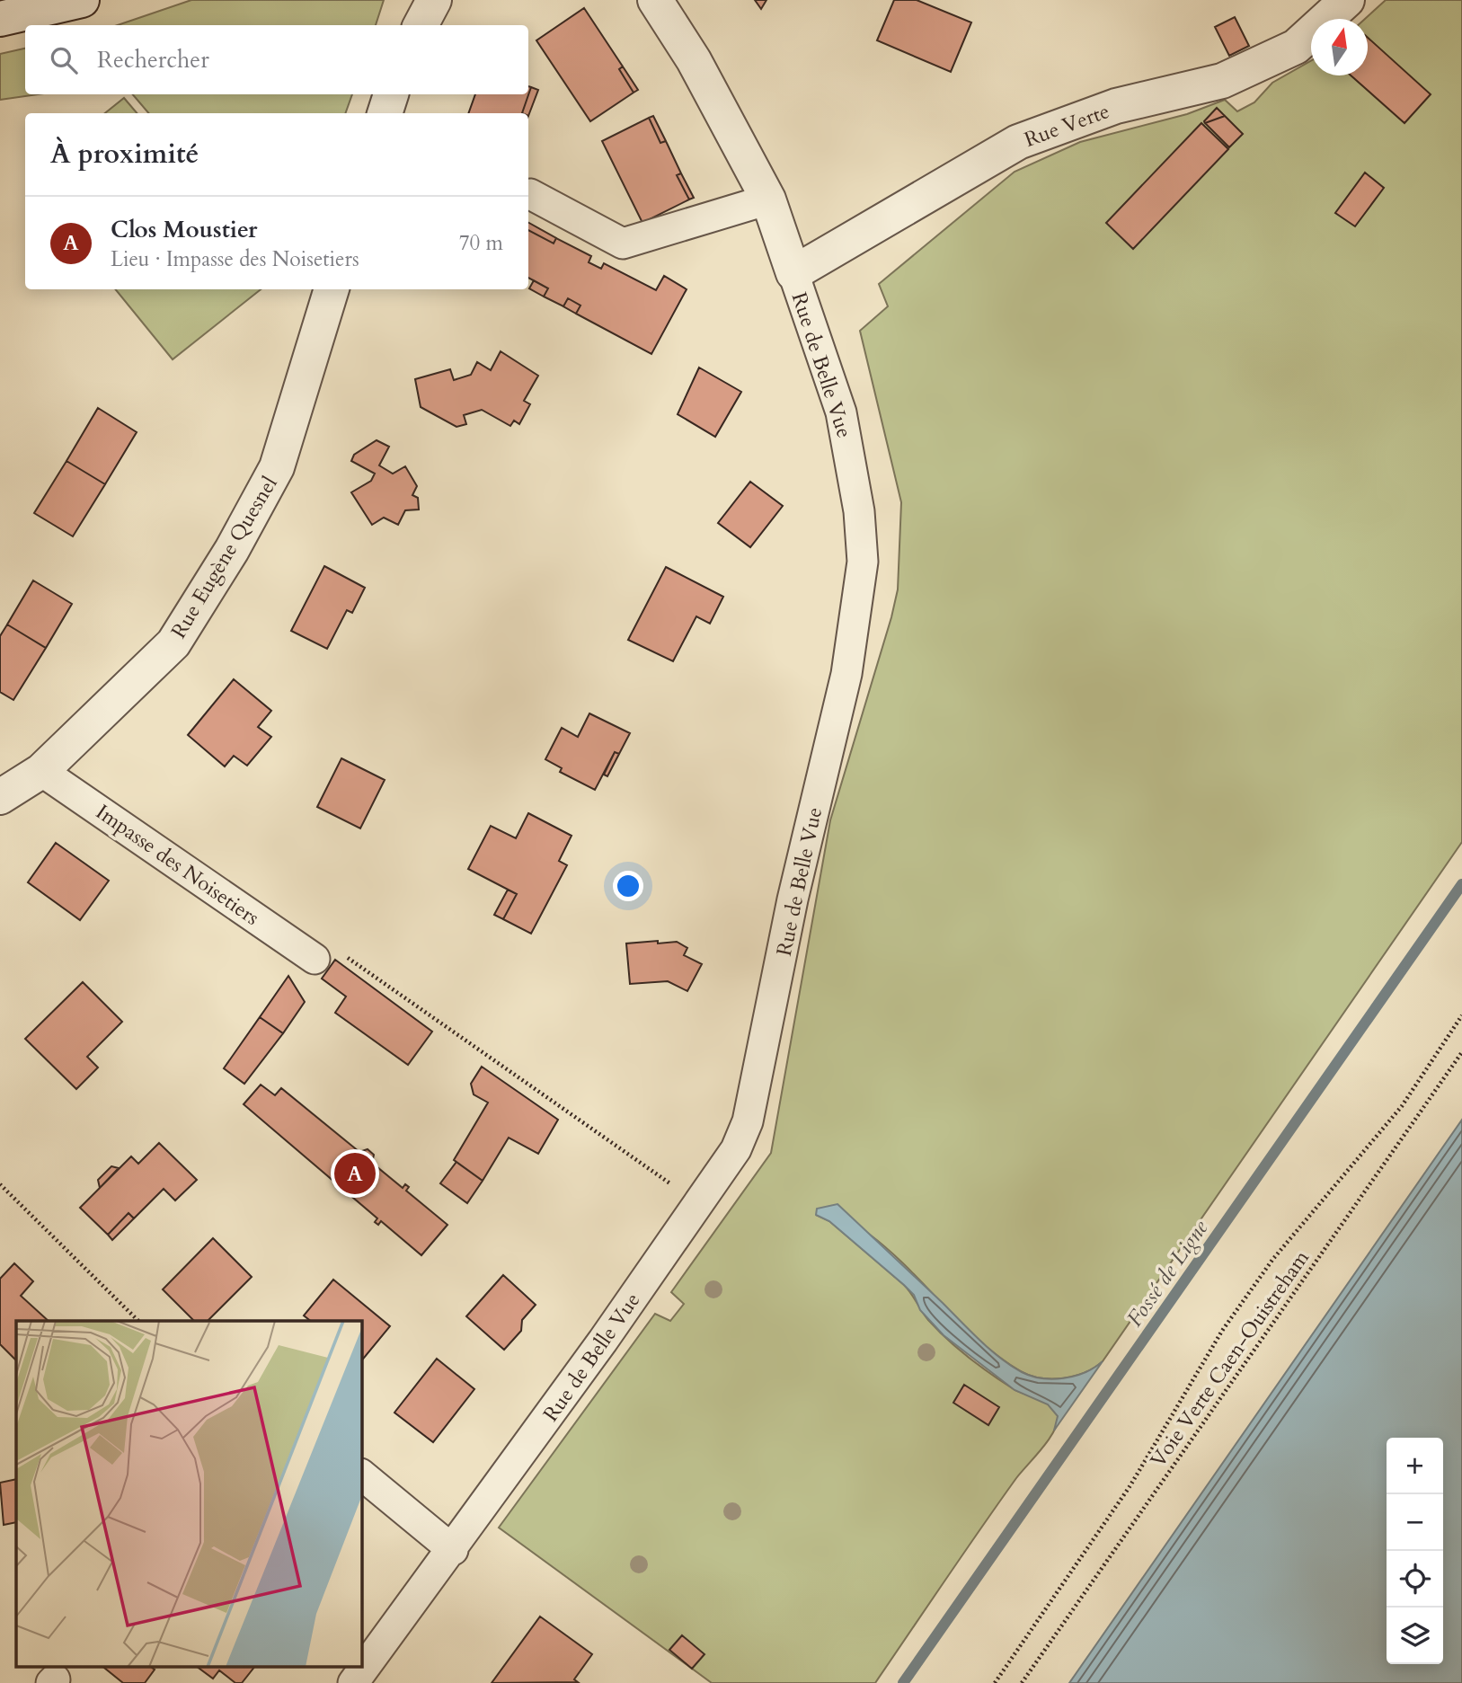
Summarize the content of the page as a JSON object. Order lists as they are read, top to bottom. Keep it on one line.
{"streets":{"street":["Rue Verte","Rue de Belle Vue","Rue Eugène Quesnel","Impasse des Noisetiers"],"path":["Voie Verte Caen-Ouistreham"]},"crossings":[["Rue Verte","Rue de Belle Vue"],["Rue Eugène Quesnel","Impasse des Noisetiers"]],"water":["Fossé de Ligne"],"north":"top","page":{"search":"Rechercher","heading":"À proximité","list":[{"mark":"A","name":"Clos Moustier","note":"Lieu · Impasse des Noisetiers","value":"70 m"}],"pins":"A","map_buttons":["+","−"]}}
